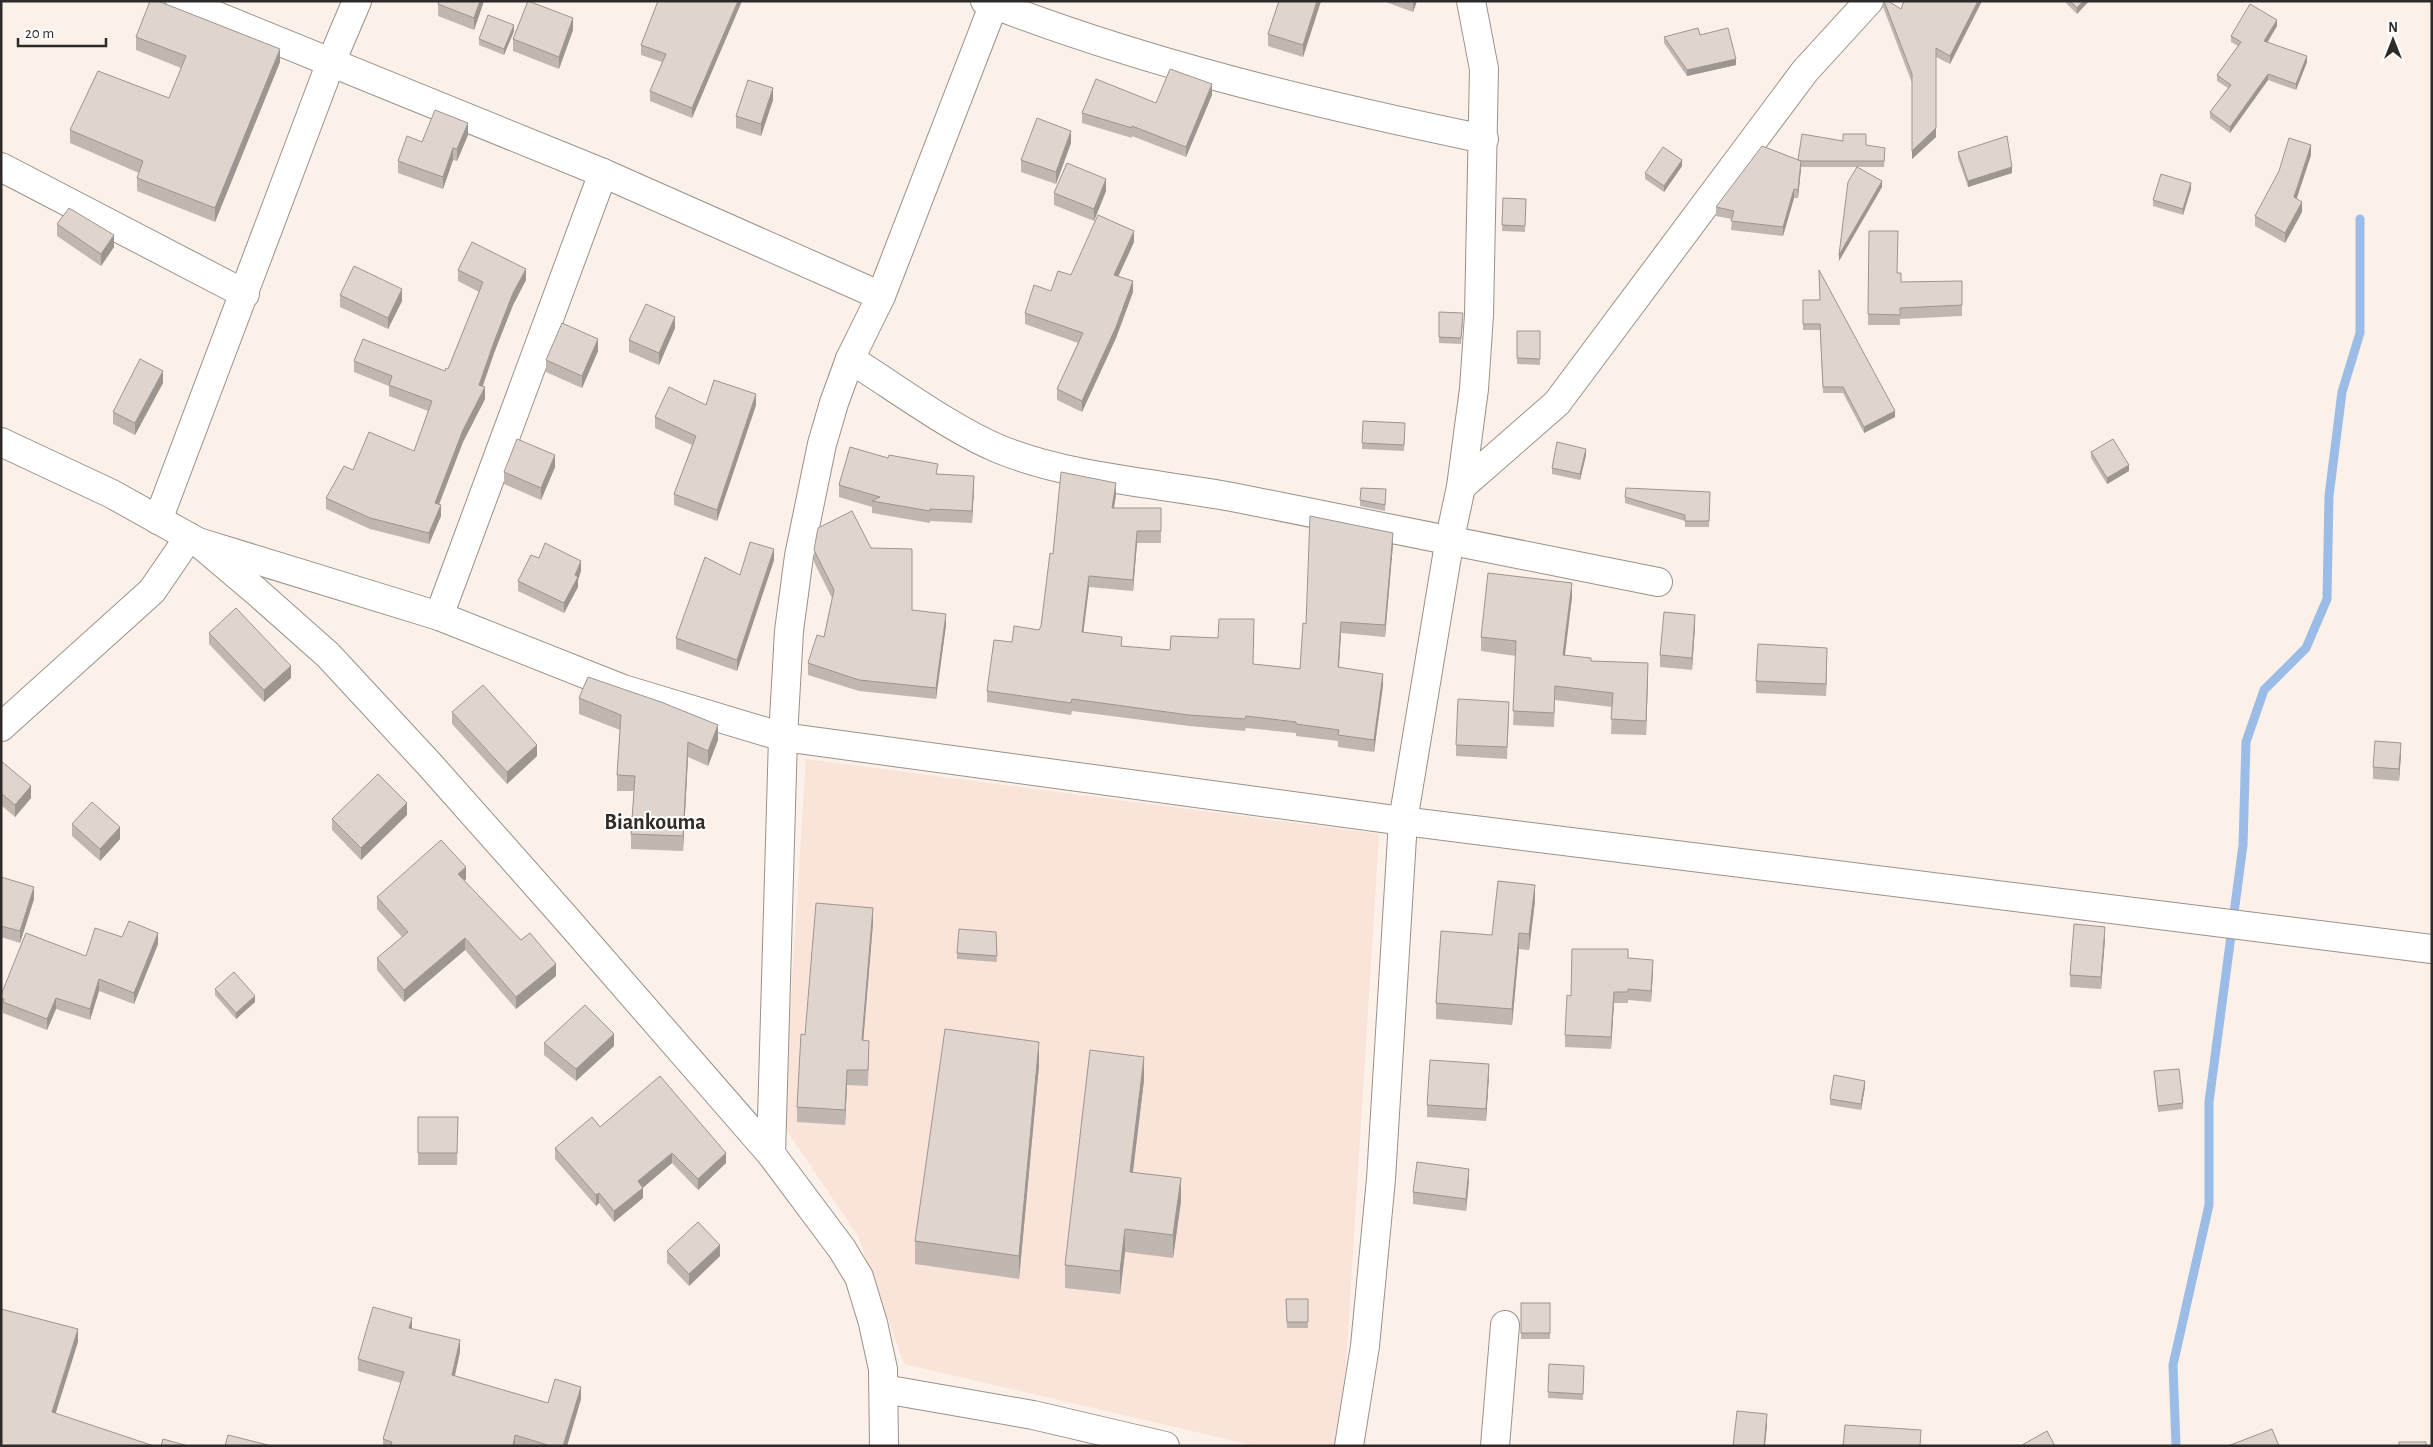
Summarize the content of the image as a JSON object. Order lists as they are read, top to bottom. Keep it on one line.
{"districts":["Biankouma"],"scale_bar":"20 m","north":"top"}
